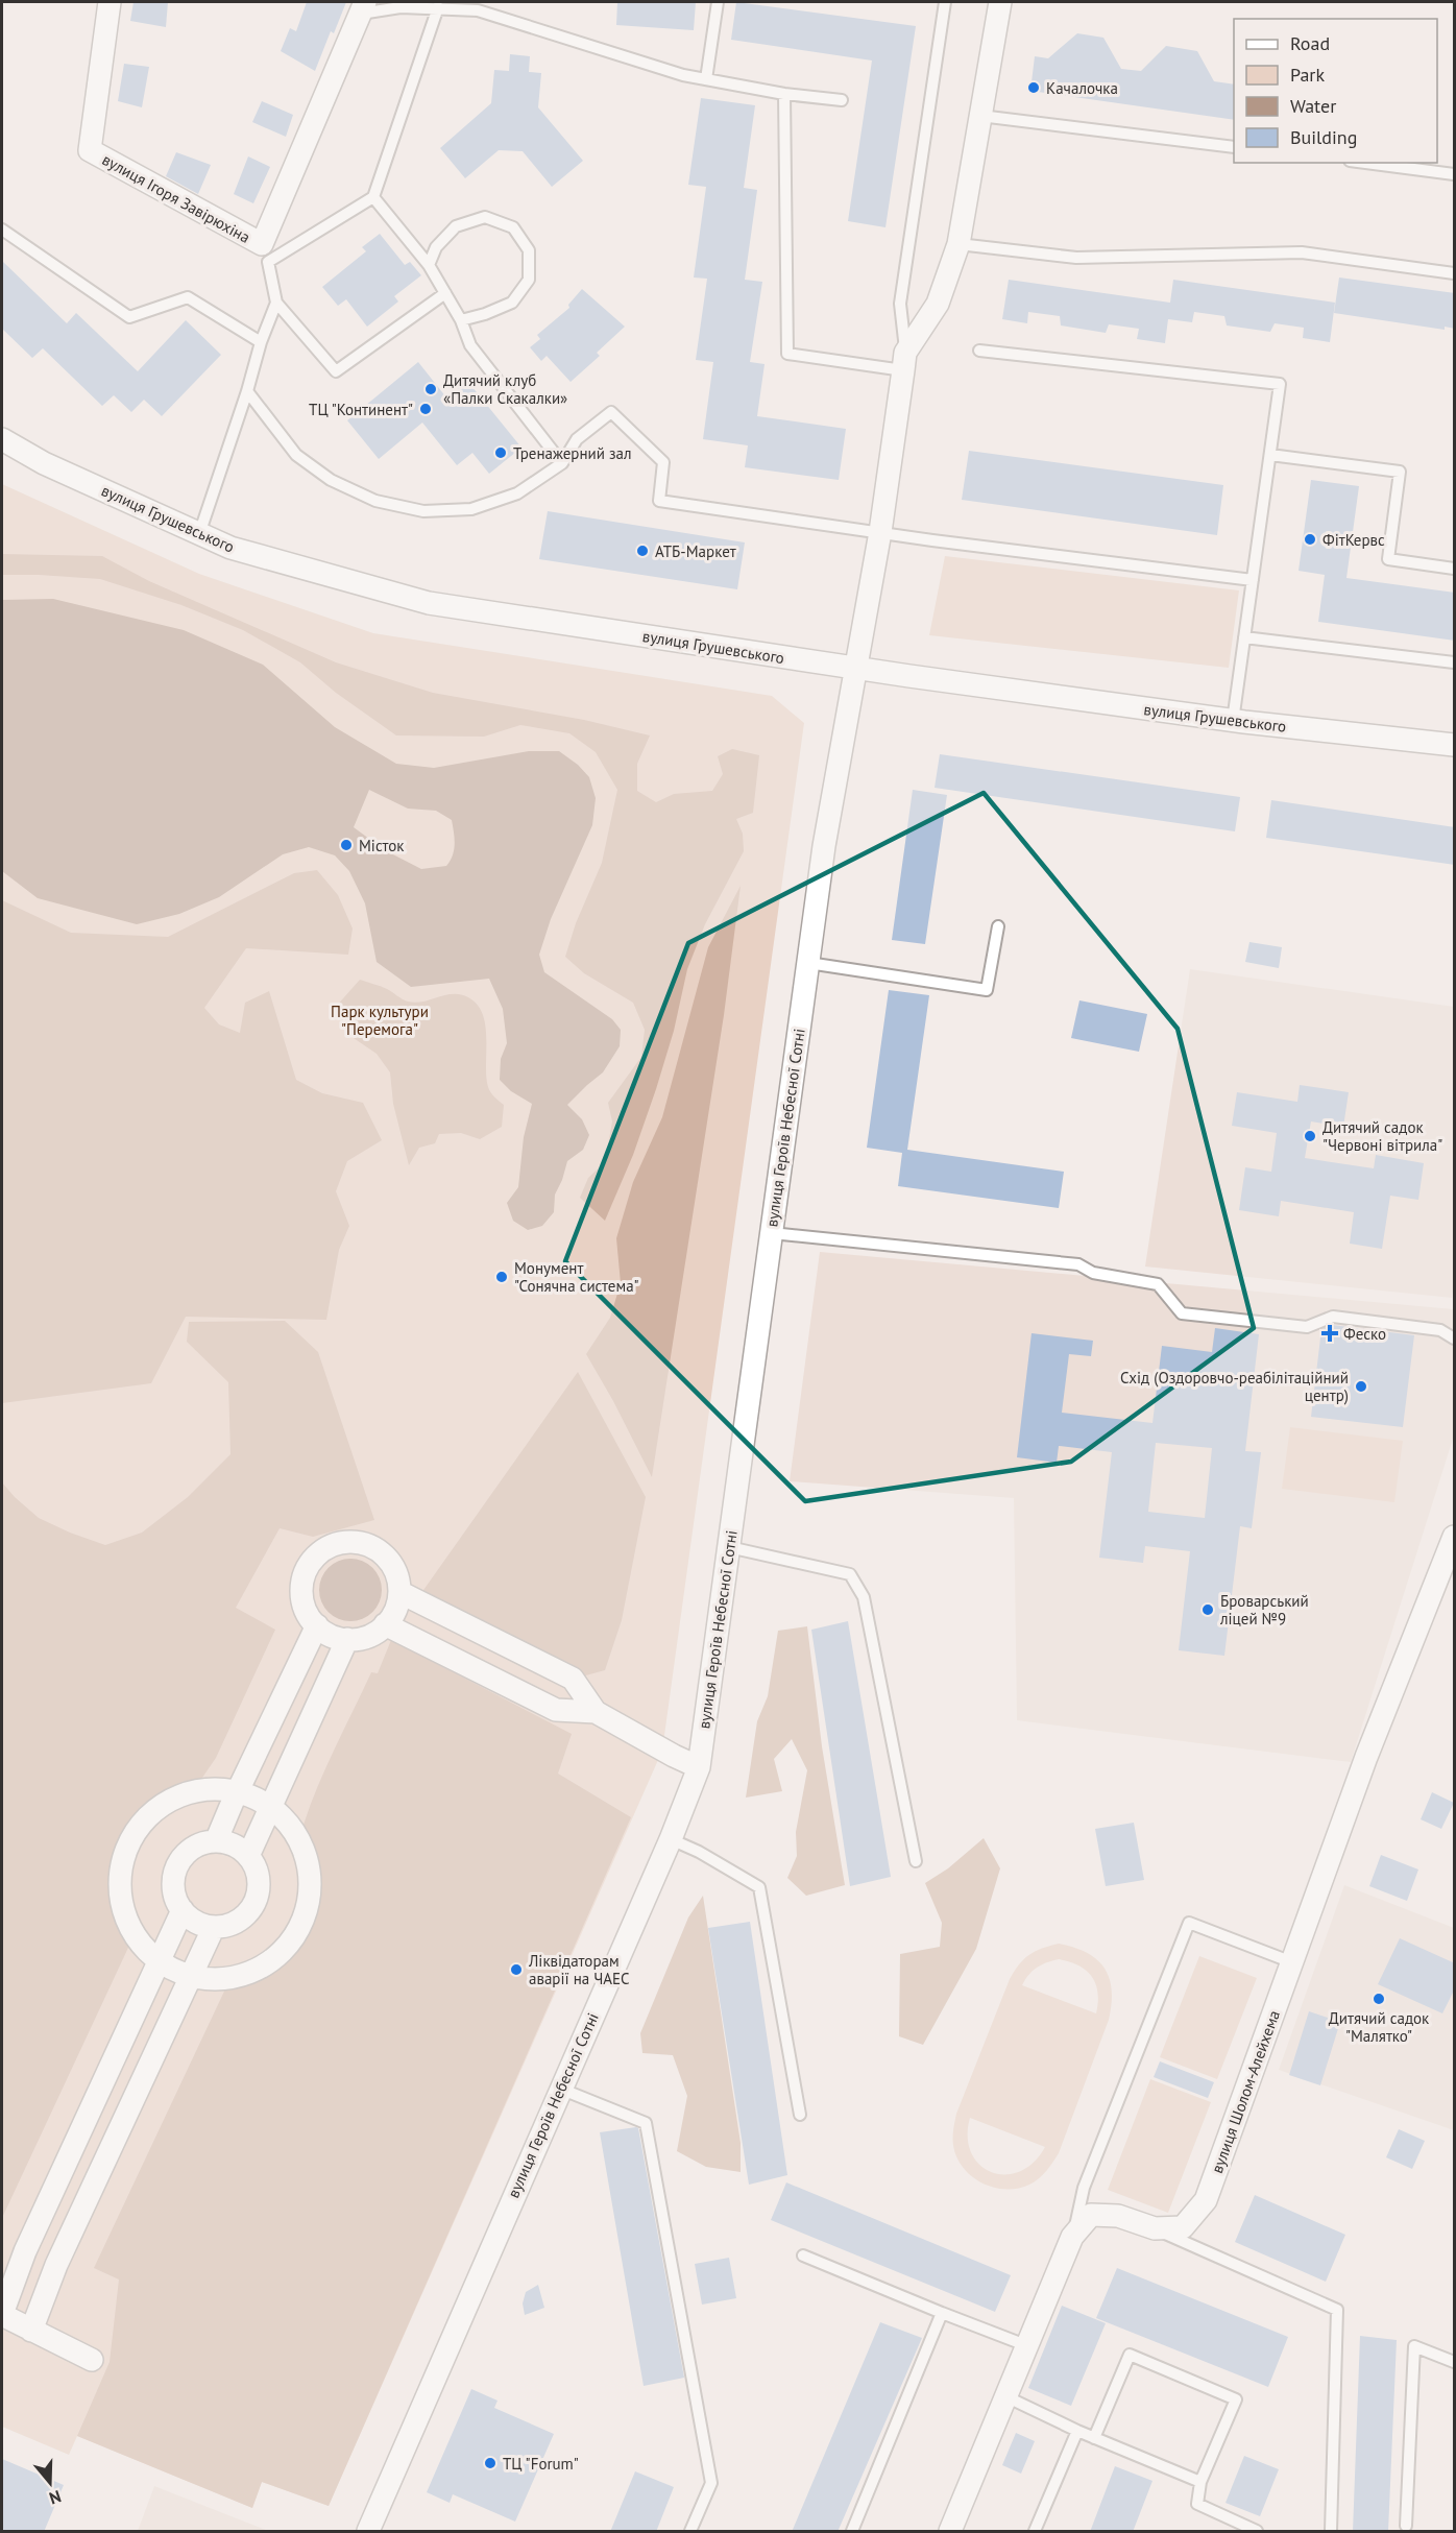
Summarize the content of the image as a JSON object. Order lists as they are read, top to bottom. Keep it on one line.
{"streets":{"street":["вулиця Ігоря Завірюхіна","вулиця Грушевського","вулиця Героїв Небесної Сотні","вулиця Шолом-Алейхема"]},"crossings":[["вулиця Грушевського","вулиця Героїв Небесної Сотні"]],"parks":["Парк культури \"Перемога\""],"places":{"other":["Качалочка","Дитячий клуб «Палки Скакалки»","ТЦ \"Континент\"","Тренажерний зал","ФітКервс","АТБ-Маркет","Місток","Дитячий садок \"Червоні вітрила\"","Монумент \"Сонячна система\"","Схід (Оздоровчо-реабілітаційний центр)","Броварський ліцей №9","Ліквідаторам аварії на ЧАЕС","Дитячий садок \"Малятко\"","ТЦ \"Forum\""],"health":["Феско"]},"legend":["Road","Park","Water","Building"],"north":"bottom"}
